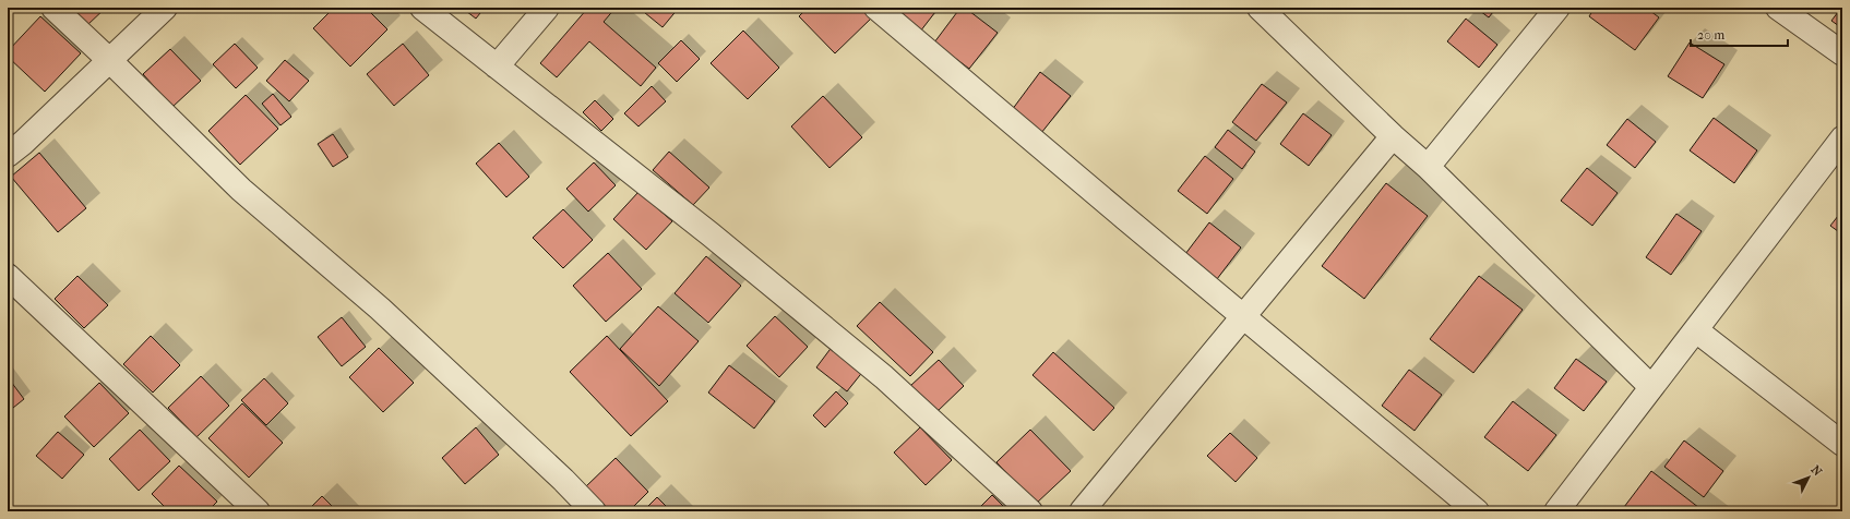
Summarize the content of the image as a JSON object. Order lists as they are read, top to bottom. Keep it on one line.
{"scale_bar":"20 m","north":"top right"}
